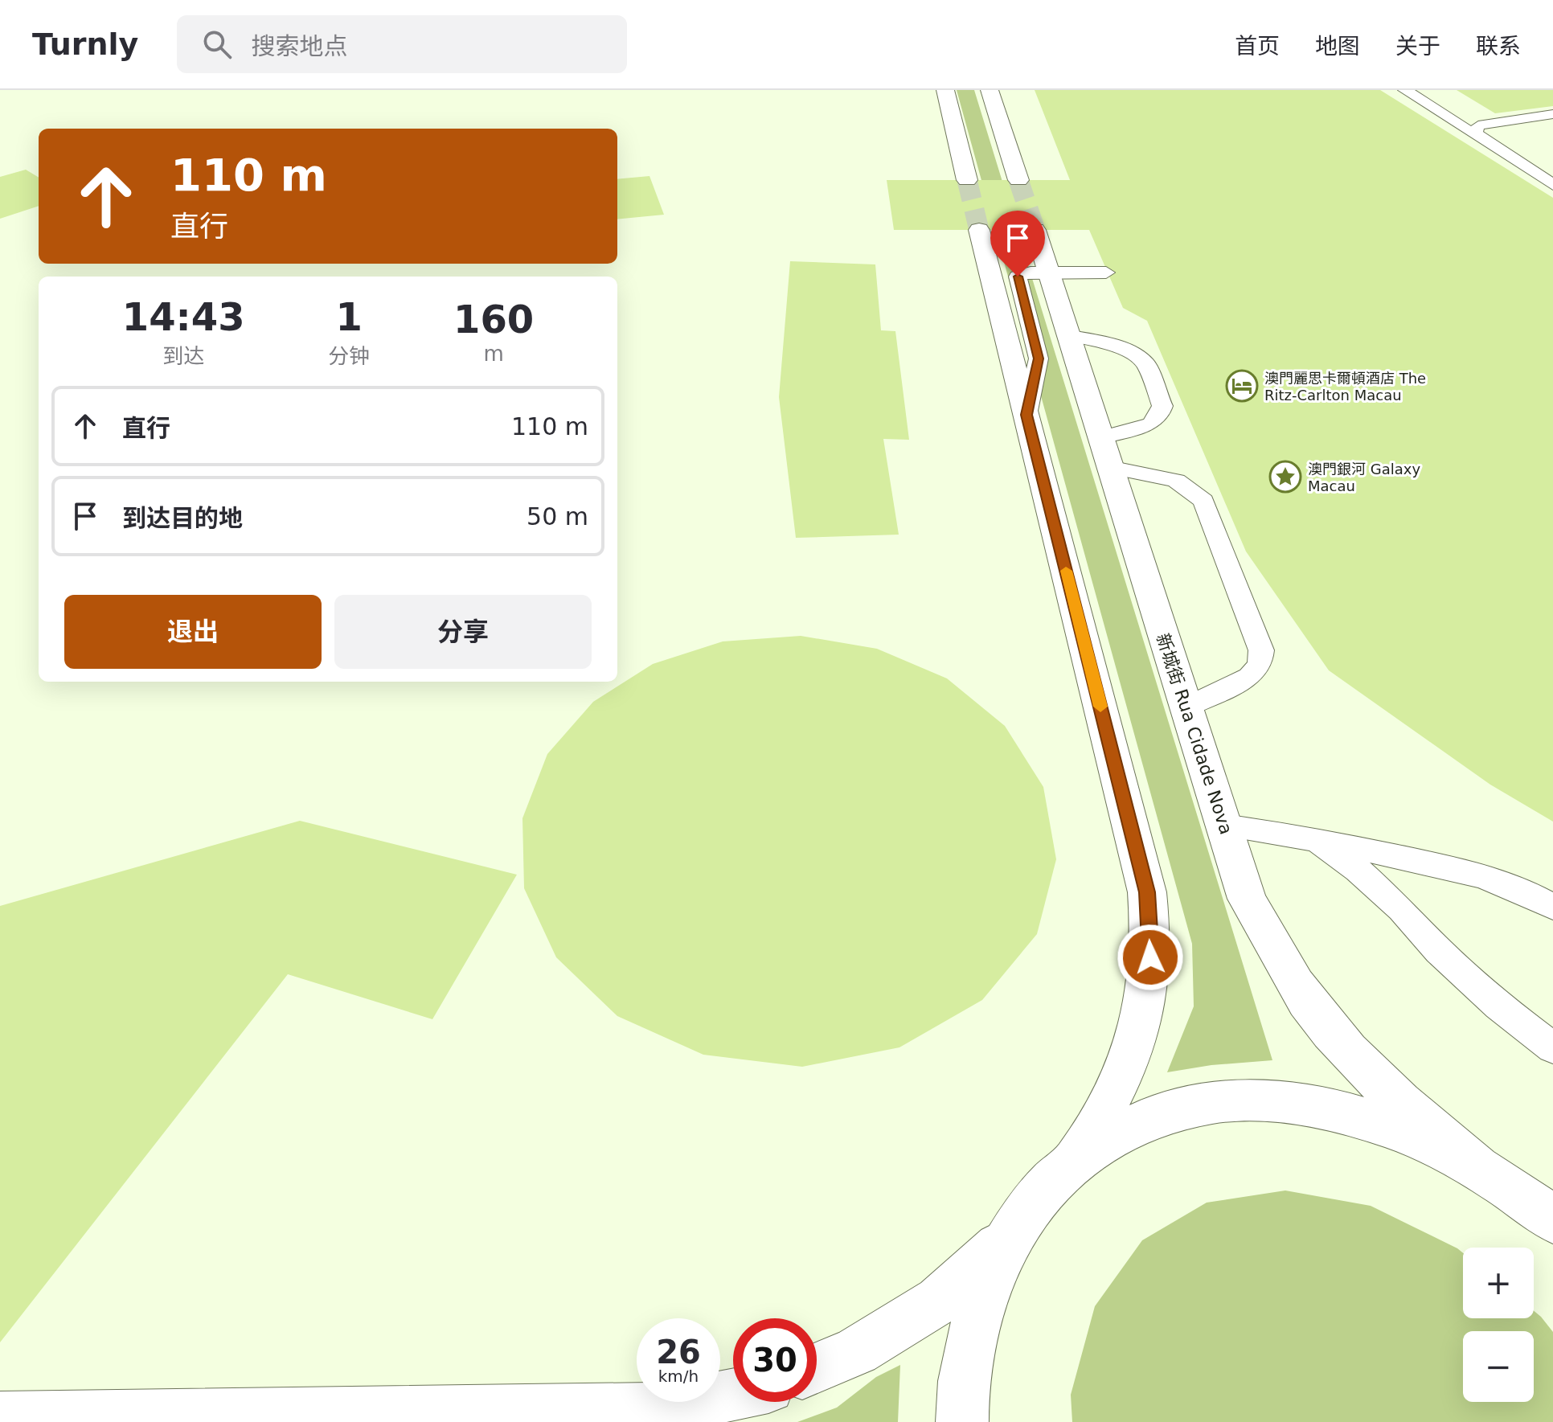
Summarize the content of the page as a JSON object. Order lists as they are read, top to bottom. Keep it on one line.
{"streets":{"street":["新城街 Rua Cidade Nova"]},"places":{"hotel":["澳門麗思卡爾頓酒店 The Ritz-Carlton Macau"],"place":["澳門銀河 Galaxy Macau"]},"page":{"header":"Turnly","search":"搜索地点","nav":["首页","地图","关于","联系"],"turn":["110 m","直行"],"eta":["14:43","到达","1","分钟","160","m"],"list":[{"name":"直行","value":"110 m"},{"name":"到达目的地","value":"50 m"}],"buttons":["退出","分享"],"map_buttons":["+","−"],"speed":"26 km/h","limit":"30"}}
